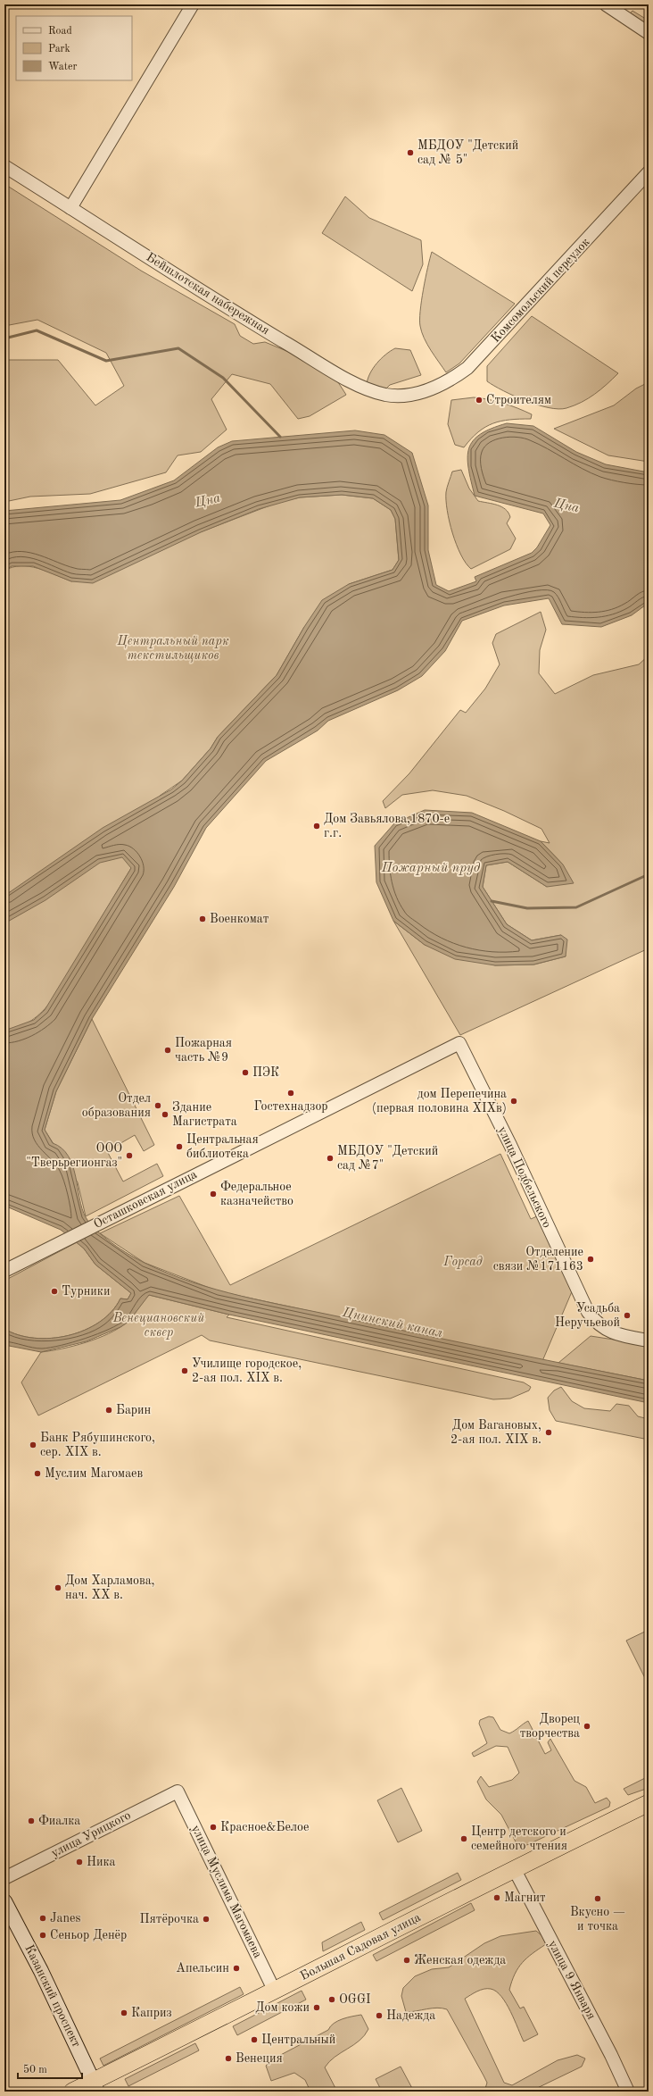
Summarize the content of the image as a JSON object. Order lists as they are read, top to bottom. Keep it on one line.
{"streets":{"highway":["Большая Садовая улица"],"main road":["Казанский проспект"],"street":["Комсомольский переулок","Бейшлотская набережная","улица Подбельского","Осташковская улица","улица Урицкого","улица Муслима Магомаева","улица 9 Января"]},"crossings":[["Комсомольский переулок","Бейшлотская набережная"],["улица Подбельского","Осташковская улица"],["улица Урицкого","улица Муслима Магомаева"],["улица Муслима Магомаева","Большая Садовая улица"],["Большая Садовая улица","улица 9 Января"],["Большая Садовая улица","Казанский проспект"]],"water":["Цна","Пожарный пруд","Цнинский канал"],"parks":["Центральный парк текстильщиков","Горсад","Венециановский сквер"],"places":["МБДОУ \"Детский сад № 5\"","Строителям","Дом Завьялова,1870-е г.г.","Военкомат","Пожарная часть №9","ПЭК","Гостехнадзор","дом Перепечина (первая половина XIXв)","Отдел образования","Здание Магистрата","Центральная библиотека","ООО \"Тверьрегионгаз\"","МБДОУ \"Детский сад №7\"","Федеральное казначейство","Отделение связи №171163","Турники","Усадьба Неручьевой","Училище городское, 2-ая пол. XIX в.","Барин","Дом Вагановых, 2-ая пол. XIX в.","Банк Рябушинского, сер. XIX в.","Муслим Магомаев","Дом Харламова, нач. XX в.","Дворец творчества","Фиалка","Красное&Белое","Центр детского и семейного чтения","Ника","Магнит","Вкусно — и точка","Janes","Пятёрочка","Сеньор Денёр","Женская одежда","Апельсин","OGGI","Дом кожи","Каприз","Надежда","Центральный","Венеция"],"legend":["Road","Park","Water"],"scale_bar":"50 m"}
